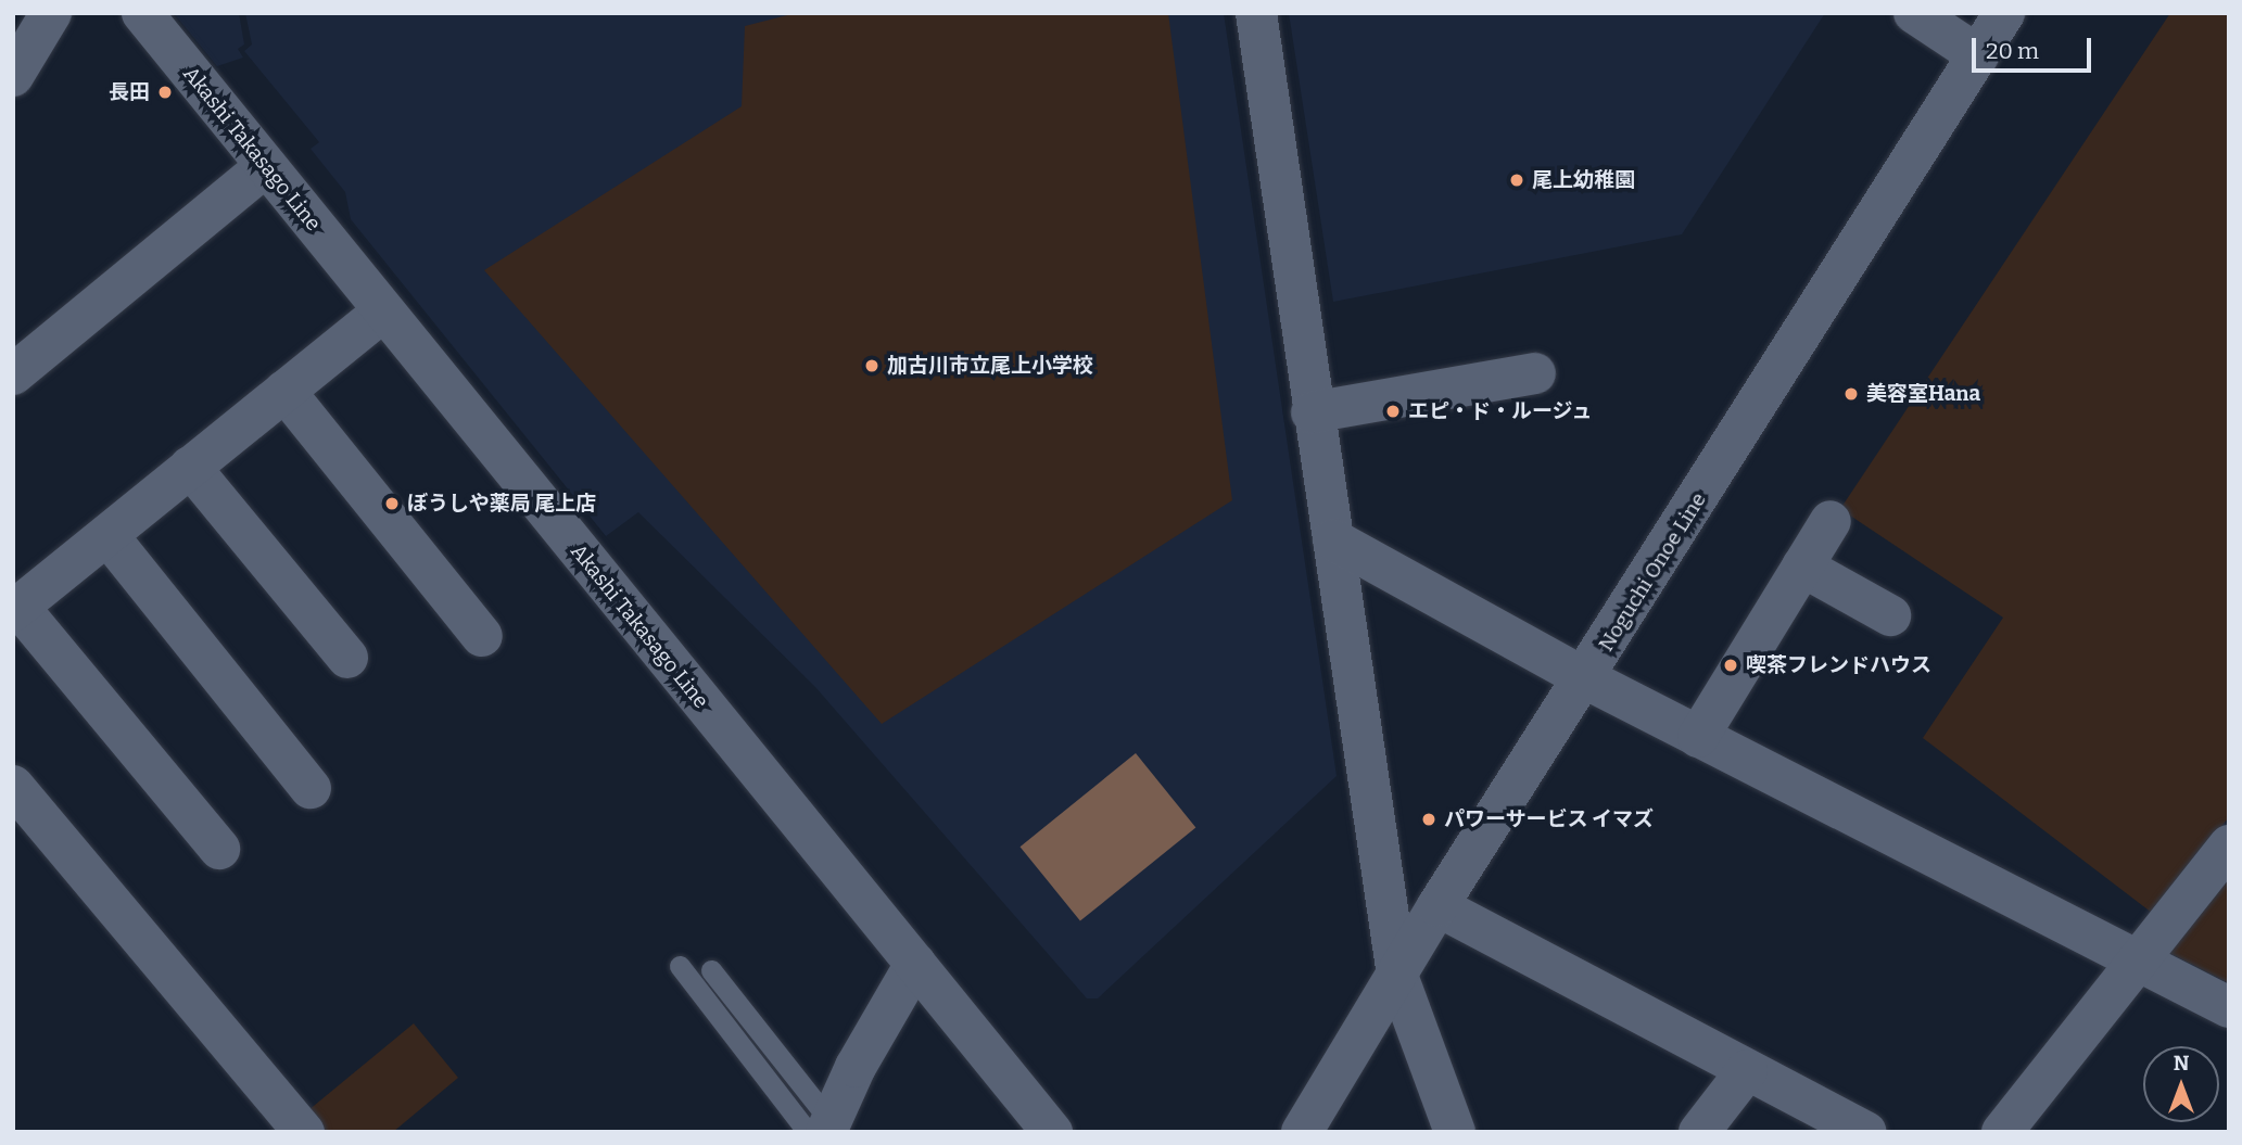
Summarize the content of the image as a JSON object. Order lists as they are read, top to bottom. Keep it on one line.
{"streets":{"street":["Akashi Takasago Line","Noguchi Onoe Line"]},"places":["長田","尾上幼稚園","加古川市立尾上小学校","美容室Hana","エピ・ド・ルージュ","ぼうしや薬局 尾上店","喫茶フレンドハウス","パワーサービス イマズ"],"scale_bar":"20 m","north":"top"}
